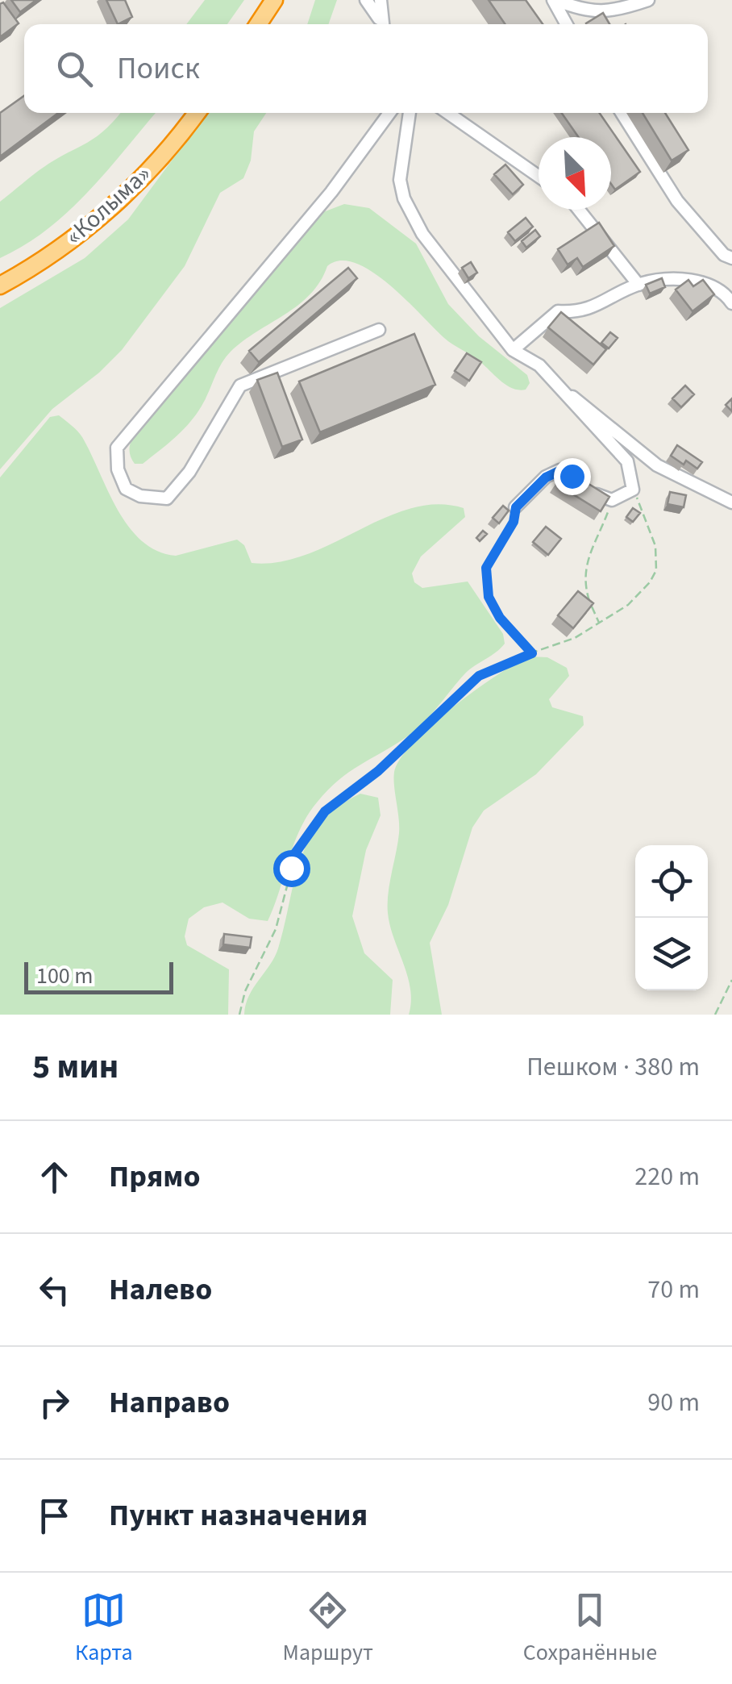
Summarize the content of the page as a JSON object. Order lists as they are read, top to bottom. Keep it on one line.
{"streets":{"highway":["«Колыма»"]},"scale_bar":"100 m","north":"bottom right","page":{"search":"Поиск","scale":"100 m","heading":["5 мин","Пешком · 380 m"],"list":[["Прямо","220 m"],["Налево","70 m"],["Направо","90 m"],"Пункт назначения"],"nav":["Карта","Маршрут","Сохранённые"]}}
